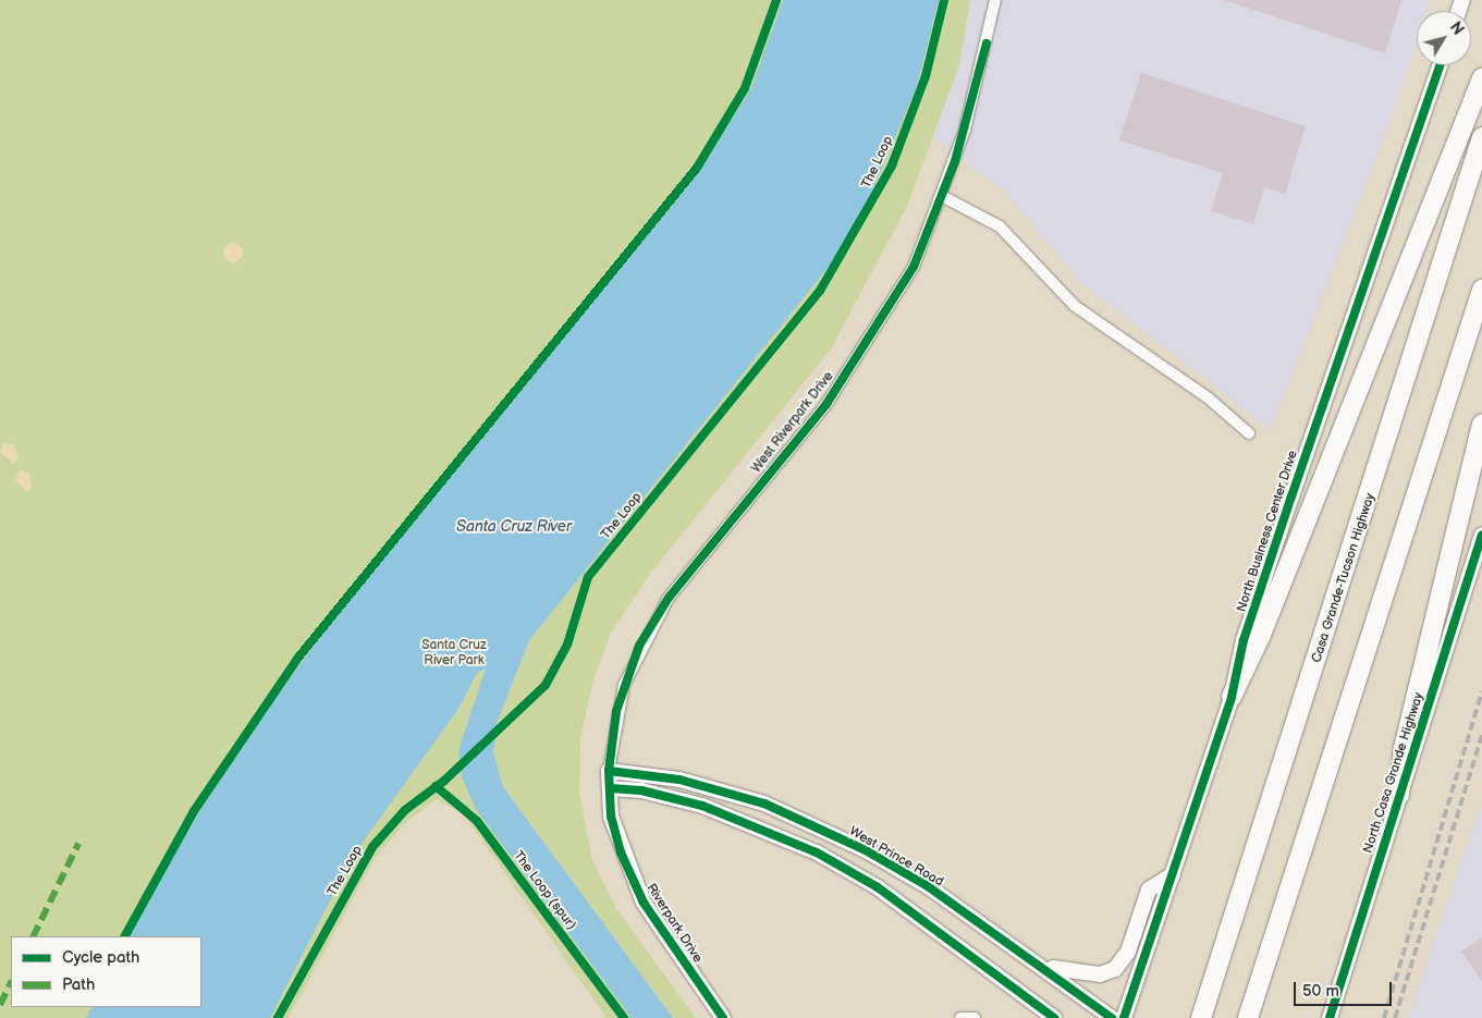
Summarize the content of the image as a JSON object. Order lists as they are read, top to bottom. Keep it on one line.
{"streets":{"highway":["Casa Grande-Tucson Highway"],"street":["West Riverpark Drive","North Business Center Drive","North Casa Grande Highway","West Prince Road","Riverpark Drive"],"cycle path":["The Loop","The Loop (spur)"]},"crossings":[["West Riverpark Drive","West Prince Road"],["West Riverpark Drive","Riverpark Drive"],["West Prince Road","Riverpark Drive"]],"water":["Santa Cruz River"],"parks":["Santa Cruz River Park"],"legend":["Cycle path","Path"],"scale_bar":"50 m","north":"top right"}
